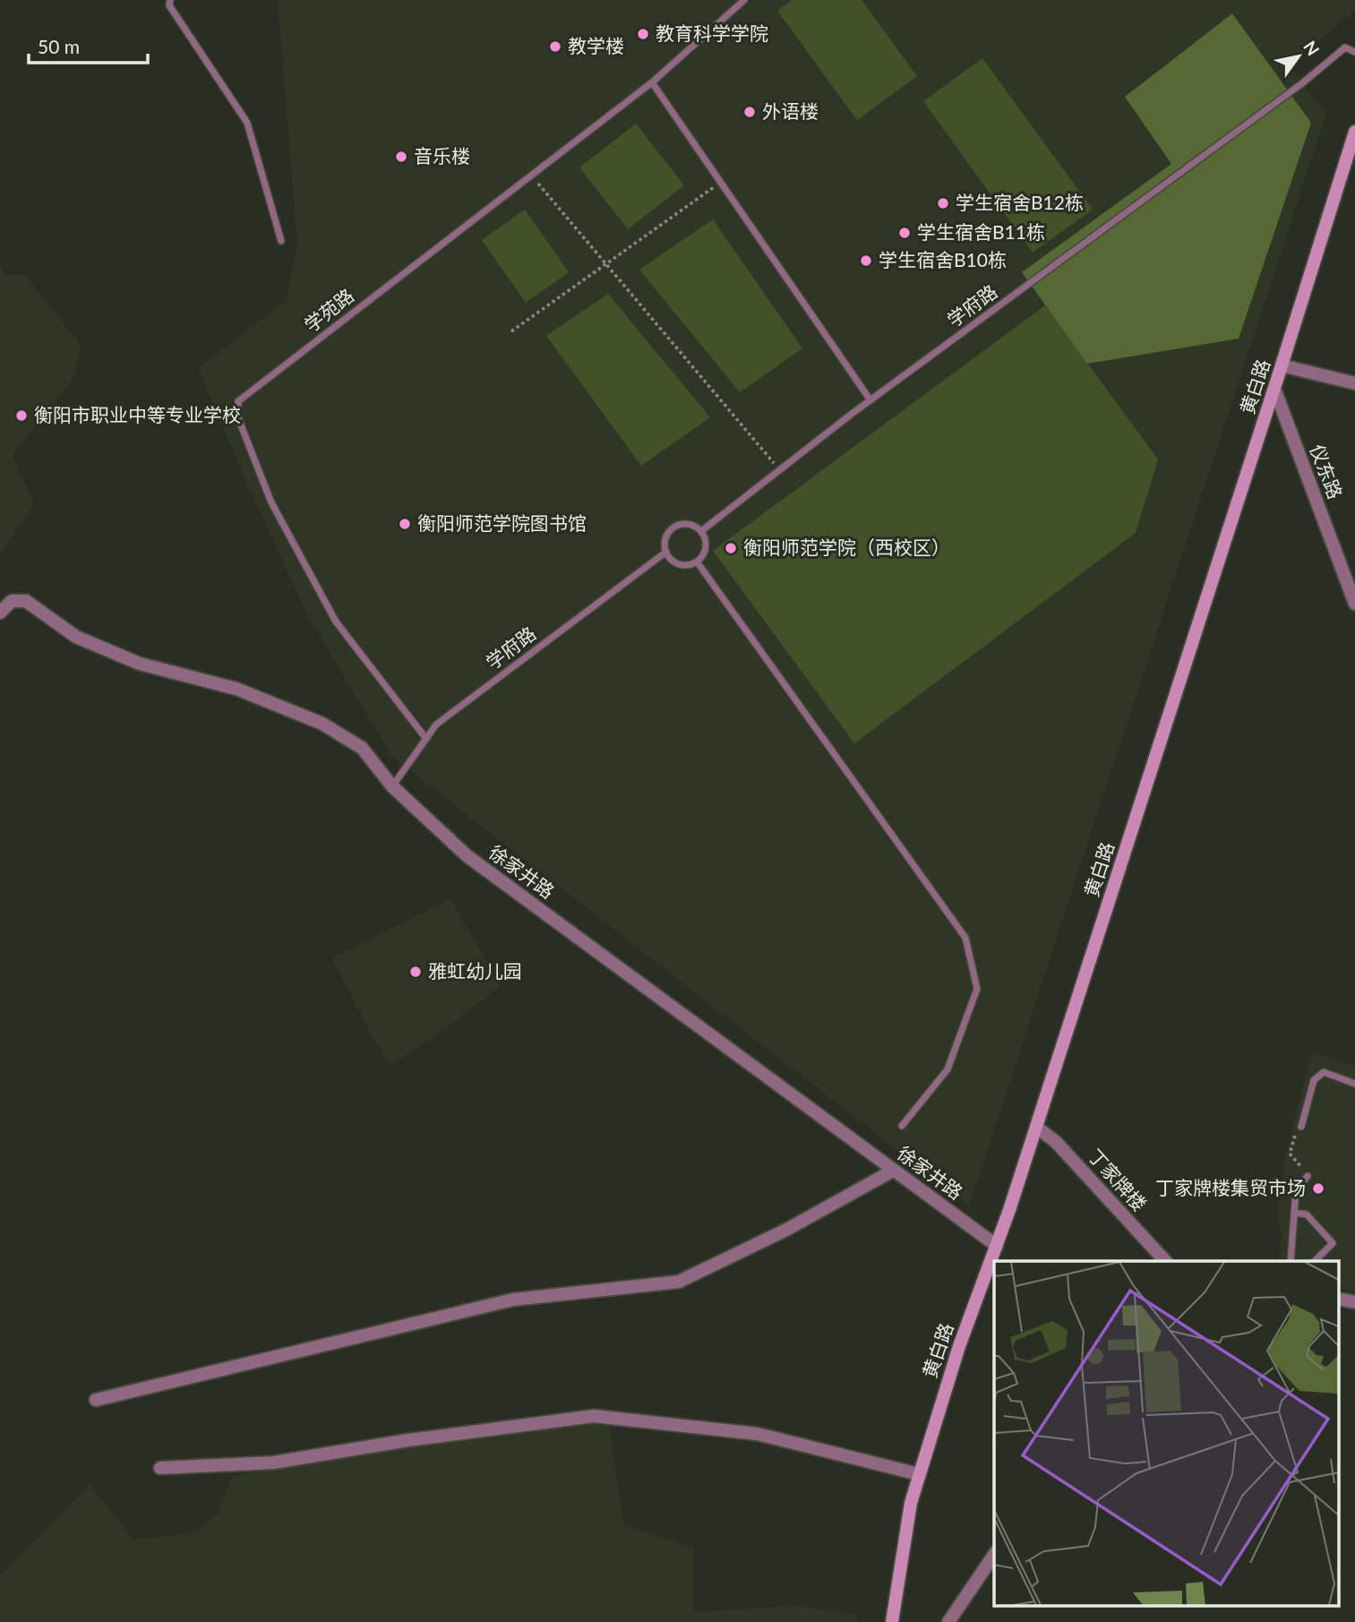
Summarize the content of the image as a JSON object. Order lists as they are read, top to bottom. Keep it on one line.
{"streets":{"main road":["黄白路"],"street":["仪东路","徐家井路","丁家牌楼"],"lane":["学府路","学苑路"]},"crossings":[["学府路","学苑路"],["学府路","徐家井路"],["黄白路","仪东路"],["黄白路","徐家井路"],["黄白路","丁家牌楼"]],"places":["教育科学学院","教学楼","外语楼","音乐楼","学生宿舍B12栋","学生宿舍B11栋","学生宿舍B10栋","衡阳市职业中等专业学校","衡阳师范学院图书馆","衡阳师范学院（西校区）","雅虹幼儿园","丁家牌楼集贸市场"],"scale_bar":"50 m","north":"top right"}
